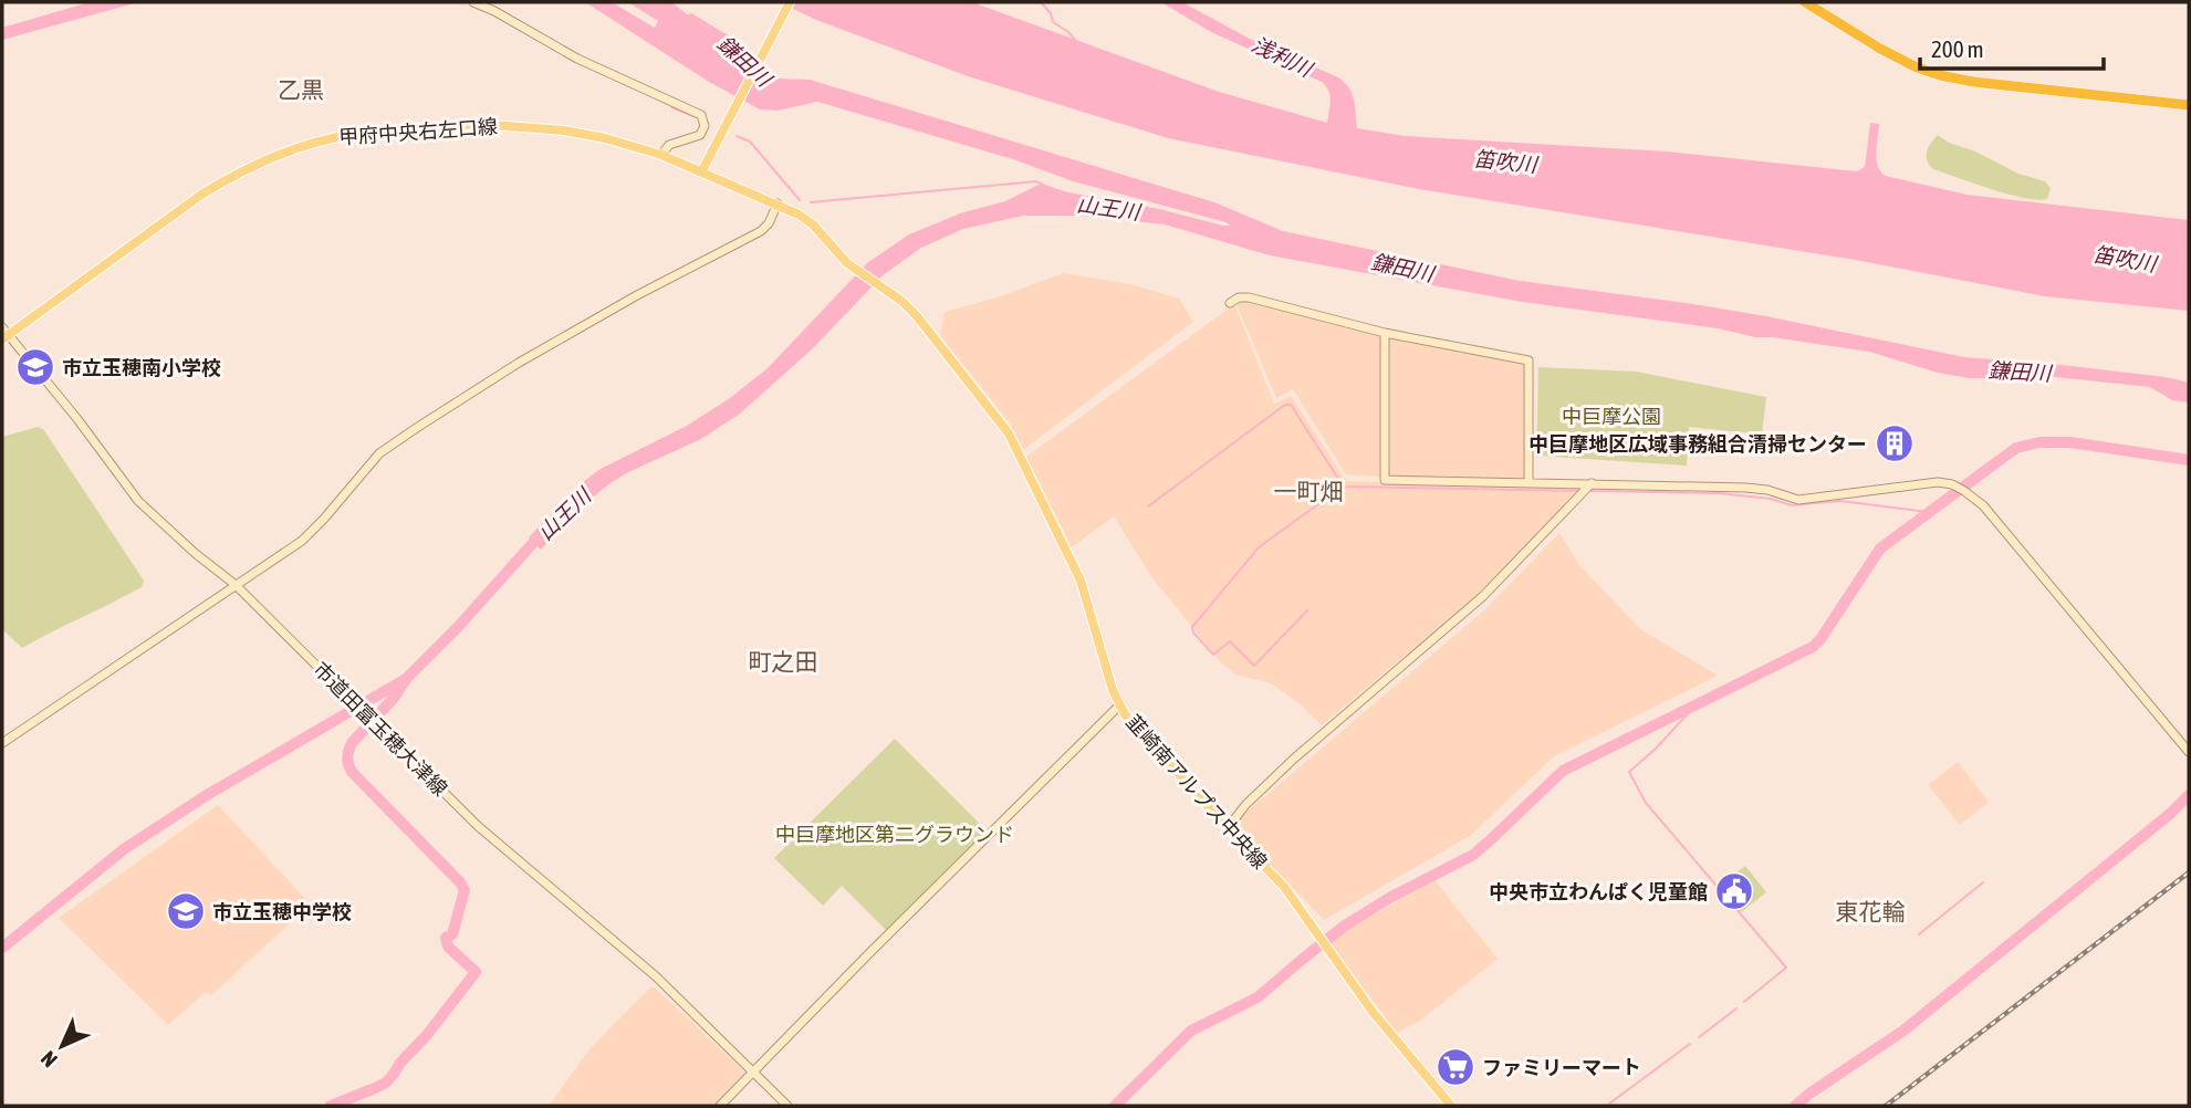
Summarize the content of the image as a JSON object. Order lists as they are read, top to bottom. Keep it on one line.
{"streets":{"main road":["甲府中央右左口線","韮崎南アルプス中央線"],"street":["市道田富玉穂大津線"]},"crossings":[["甲府中央右左口線","市道田富玉穂大津線"],["甲府中央右左口線","韮崎南アルプス中央線"]],"districts":["乙黒","一町畑","町之田","東花輪"],"water":["浅利川","鎌田川","笛吹川","山王川"],"parks":["中巨摩公園","中巨摩地区第二グラウンド"],"places":{"school or university":["市立玉穂南小学校","市立玉穂中学校"],"building":["中巨摩地区広域事務組合清掃センター"],"public building":["中央市立わんぱく児童館"],"supermarket":["ファミリーマート"]},"scale_bar":"200 m","north":"bottom left"}
